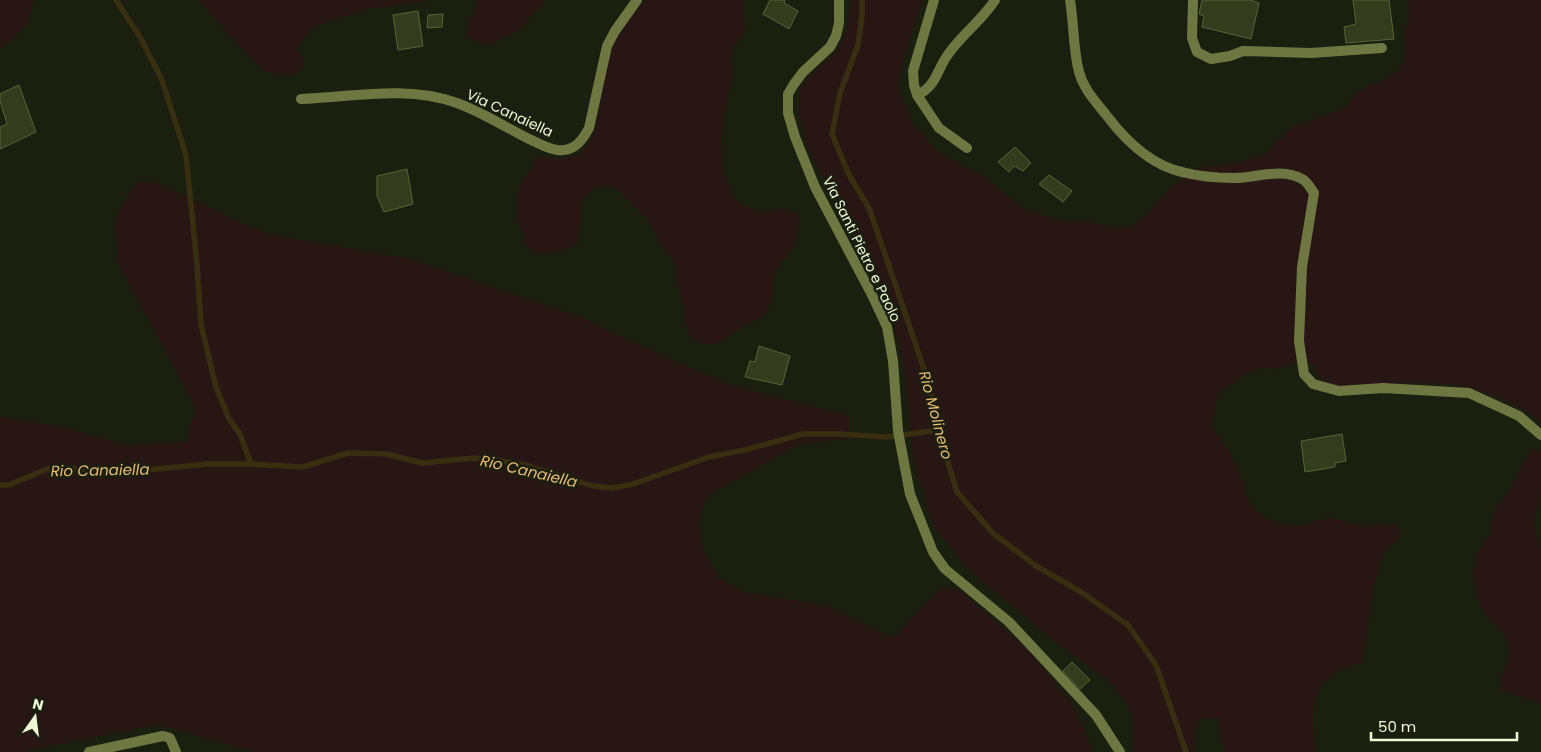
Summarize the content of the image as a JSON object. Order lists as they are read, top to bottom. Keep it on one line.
{"streets":{"street":["Via Canaiella","Via Santi Pietro e Paolo"]},"water":["Rio Molinero","Rio Canaiella"],"scale_bar":"50 m","north":"top"}
